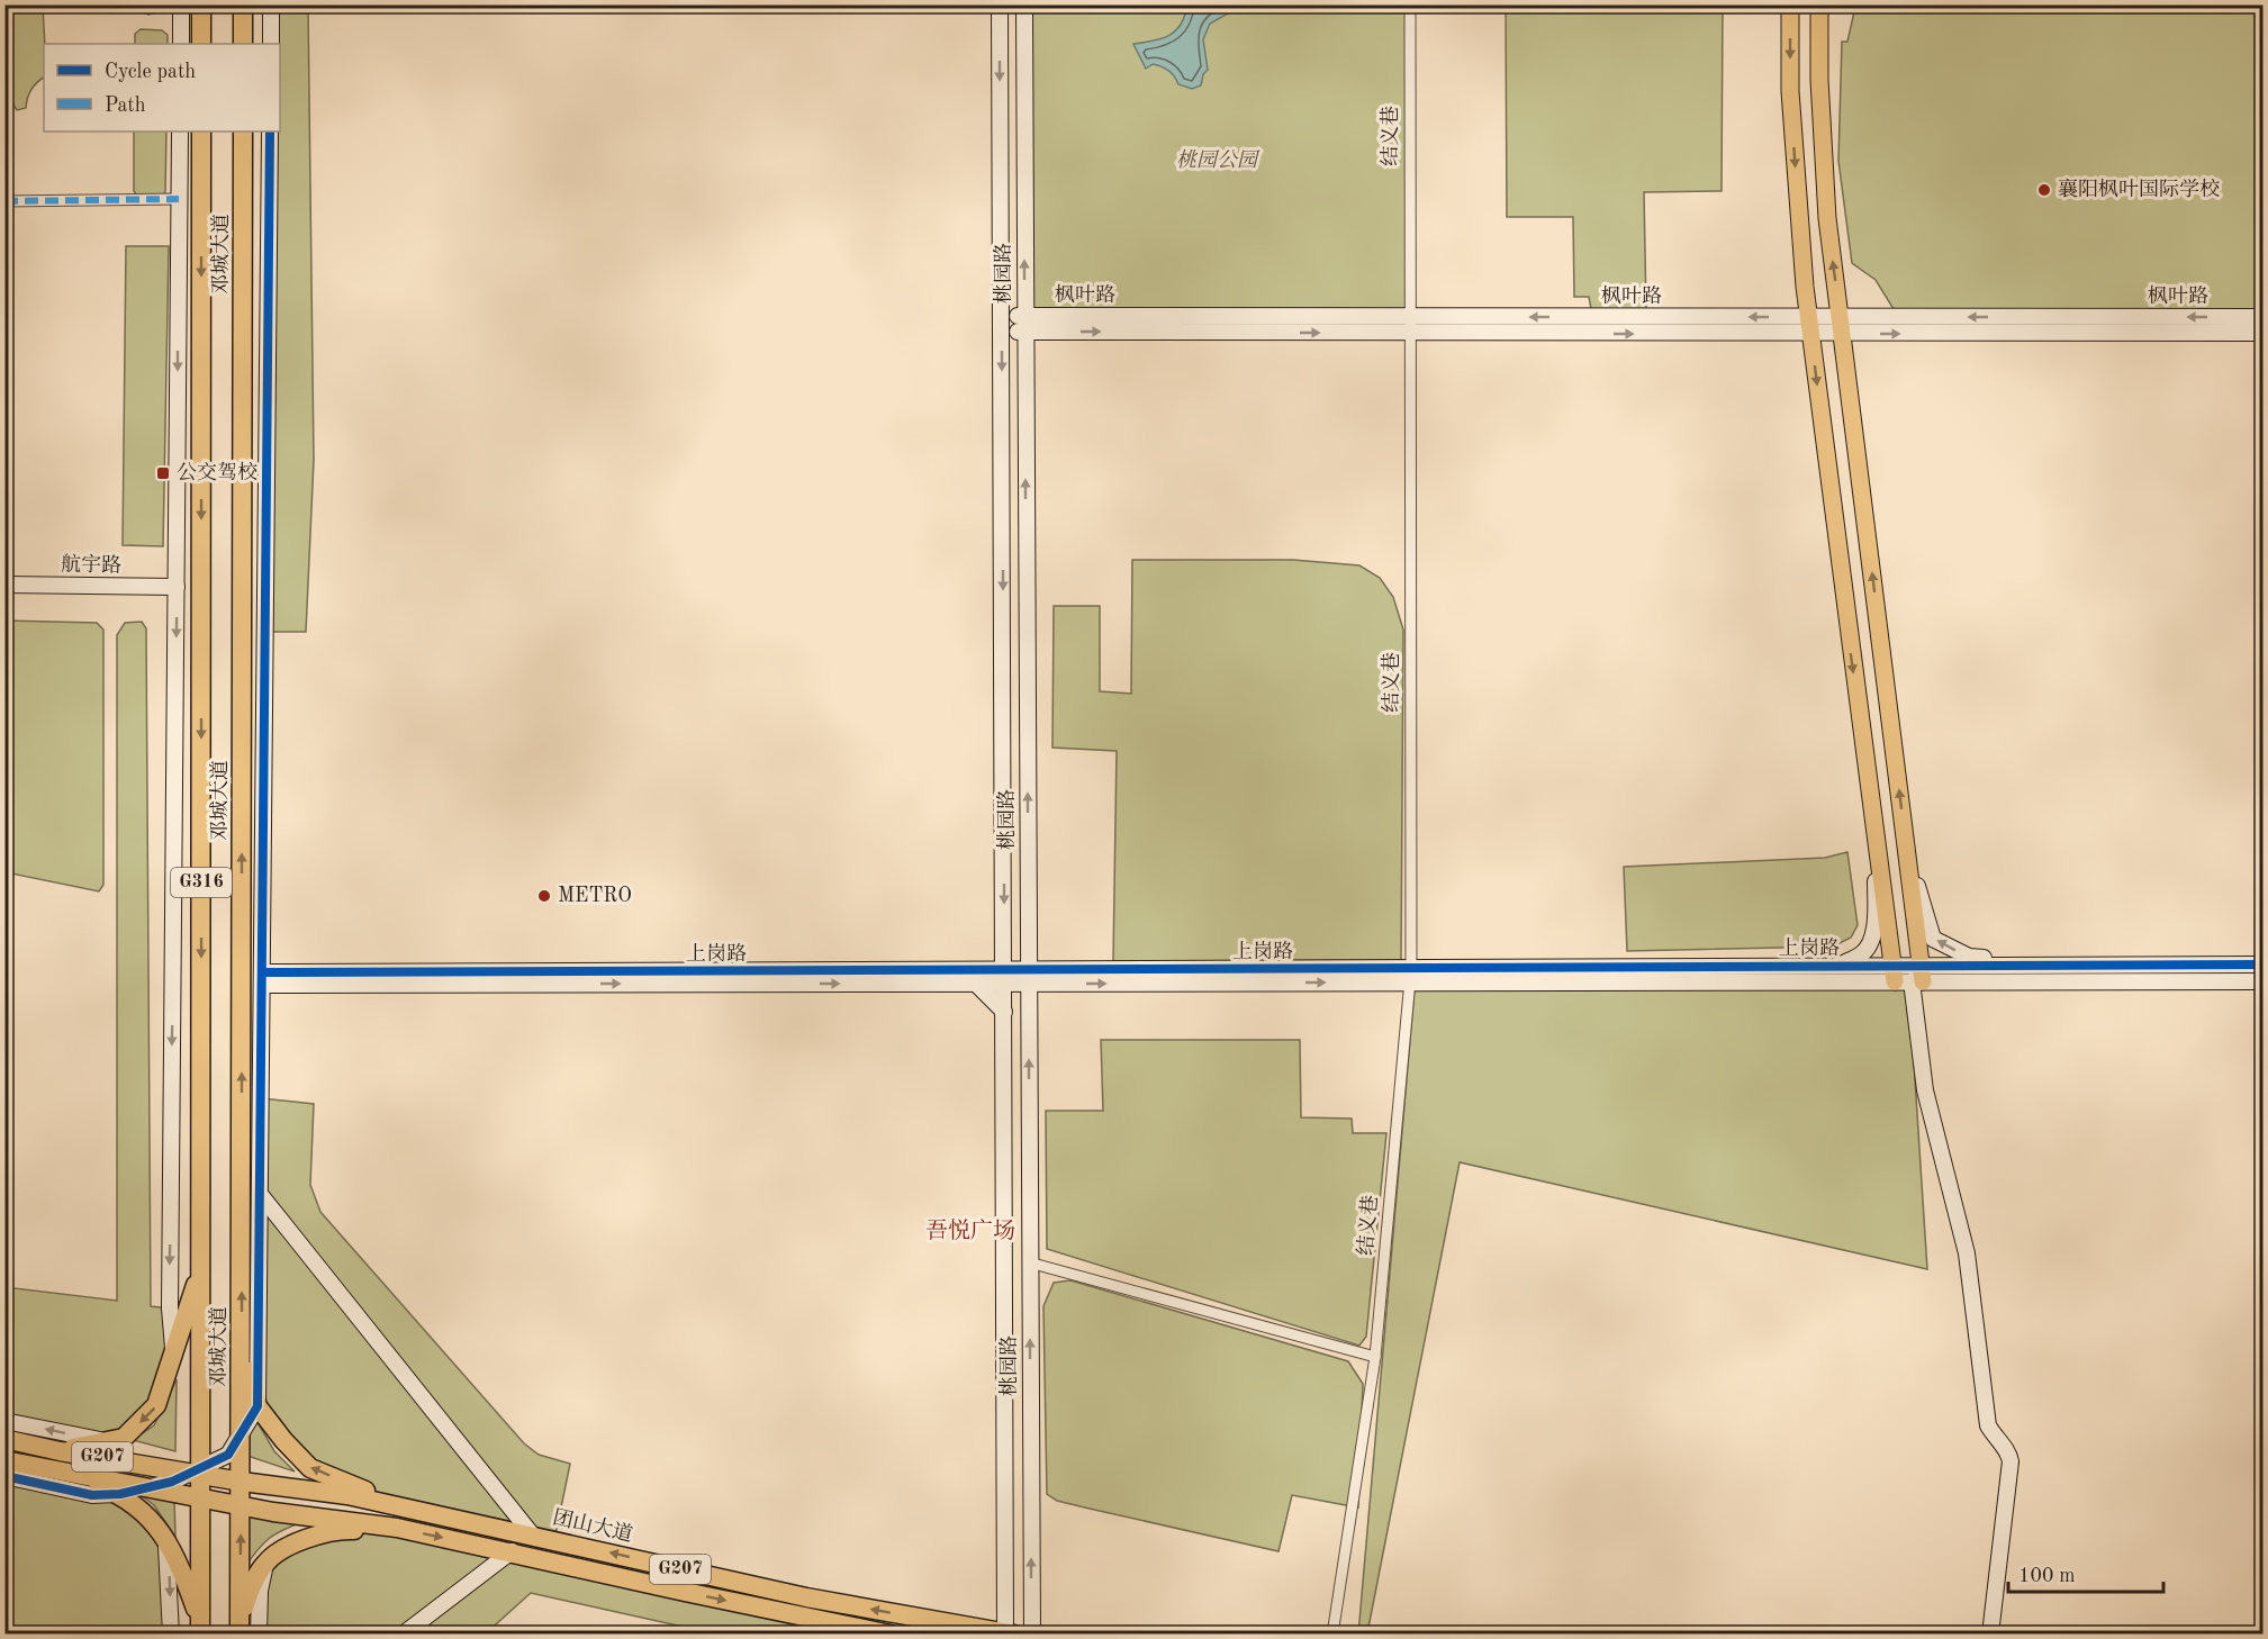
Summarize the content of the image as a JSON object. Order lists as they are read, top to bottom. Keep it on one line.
{"streets":{"highway":["邓城大道","G316","G207","团山大道"],"street":["结义巷","桃园路","枫叶路","航宇路","上岗路"]},"crossings":[["结义巷","枫叶路"],["结义巷","上岗路"],["邓城大道","G207"],["邓城大道","团山大道"],["桃园路","枫叶路"],["桃园路","上岗路"],["桃园路","团山大道"],["G207","团山大道"]],"districts":["吾悦广场"],"parks":["桃园公园"],"places":{"other":["襄阳枫叶国际学校","METRO"],"transit":["公交驾校"]},"legend":["Cycle path","Path"],"scale_bar":"100 m"}
